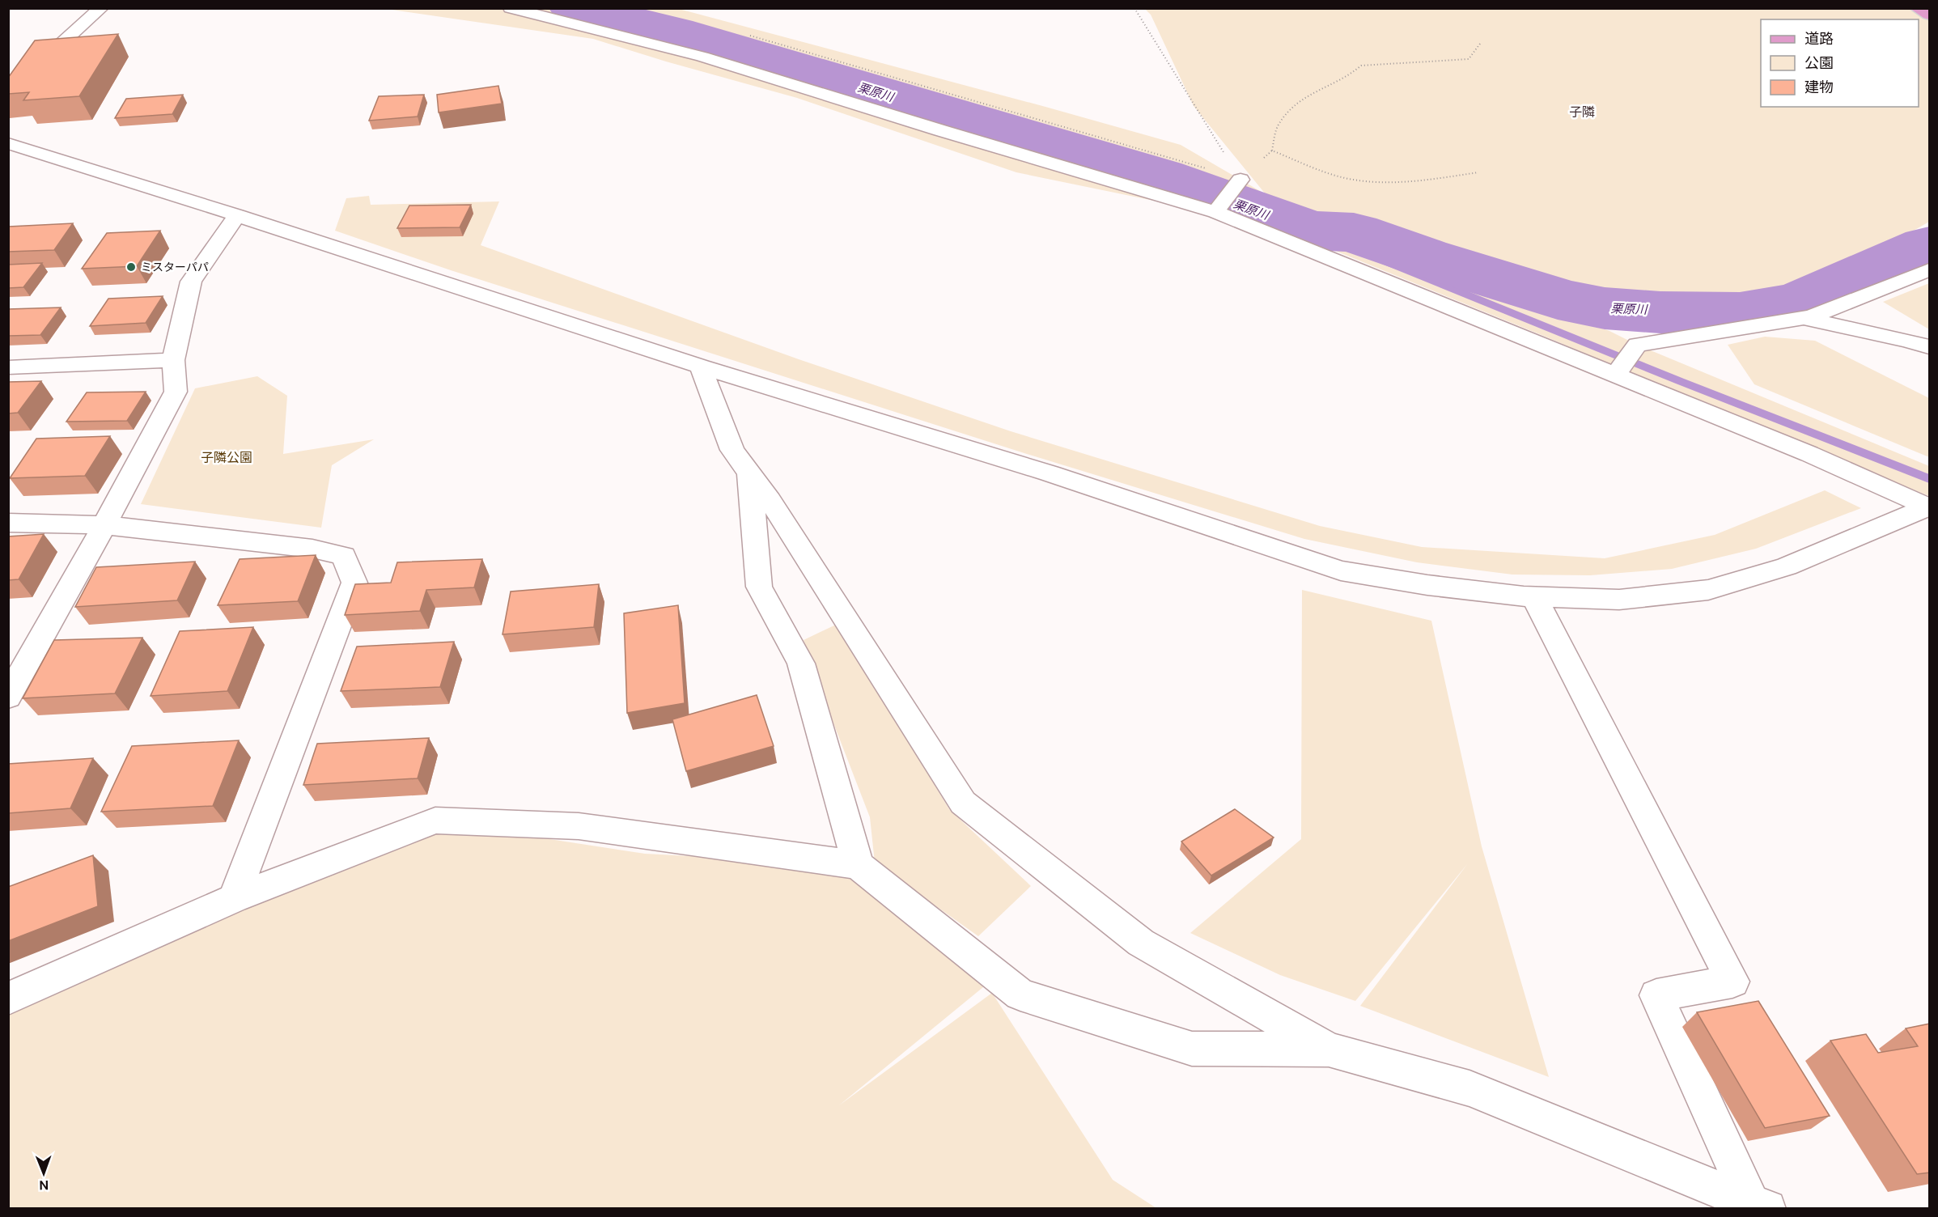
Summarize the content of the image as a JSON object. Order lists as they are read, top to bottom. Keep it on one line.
{"districts":["子隣"],"water":["栗原川"],"parks":["子隣公園"],"places":["ミスターパパ"],"legend":["道路","公園","建物"],"north":"bottom"}
